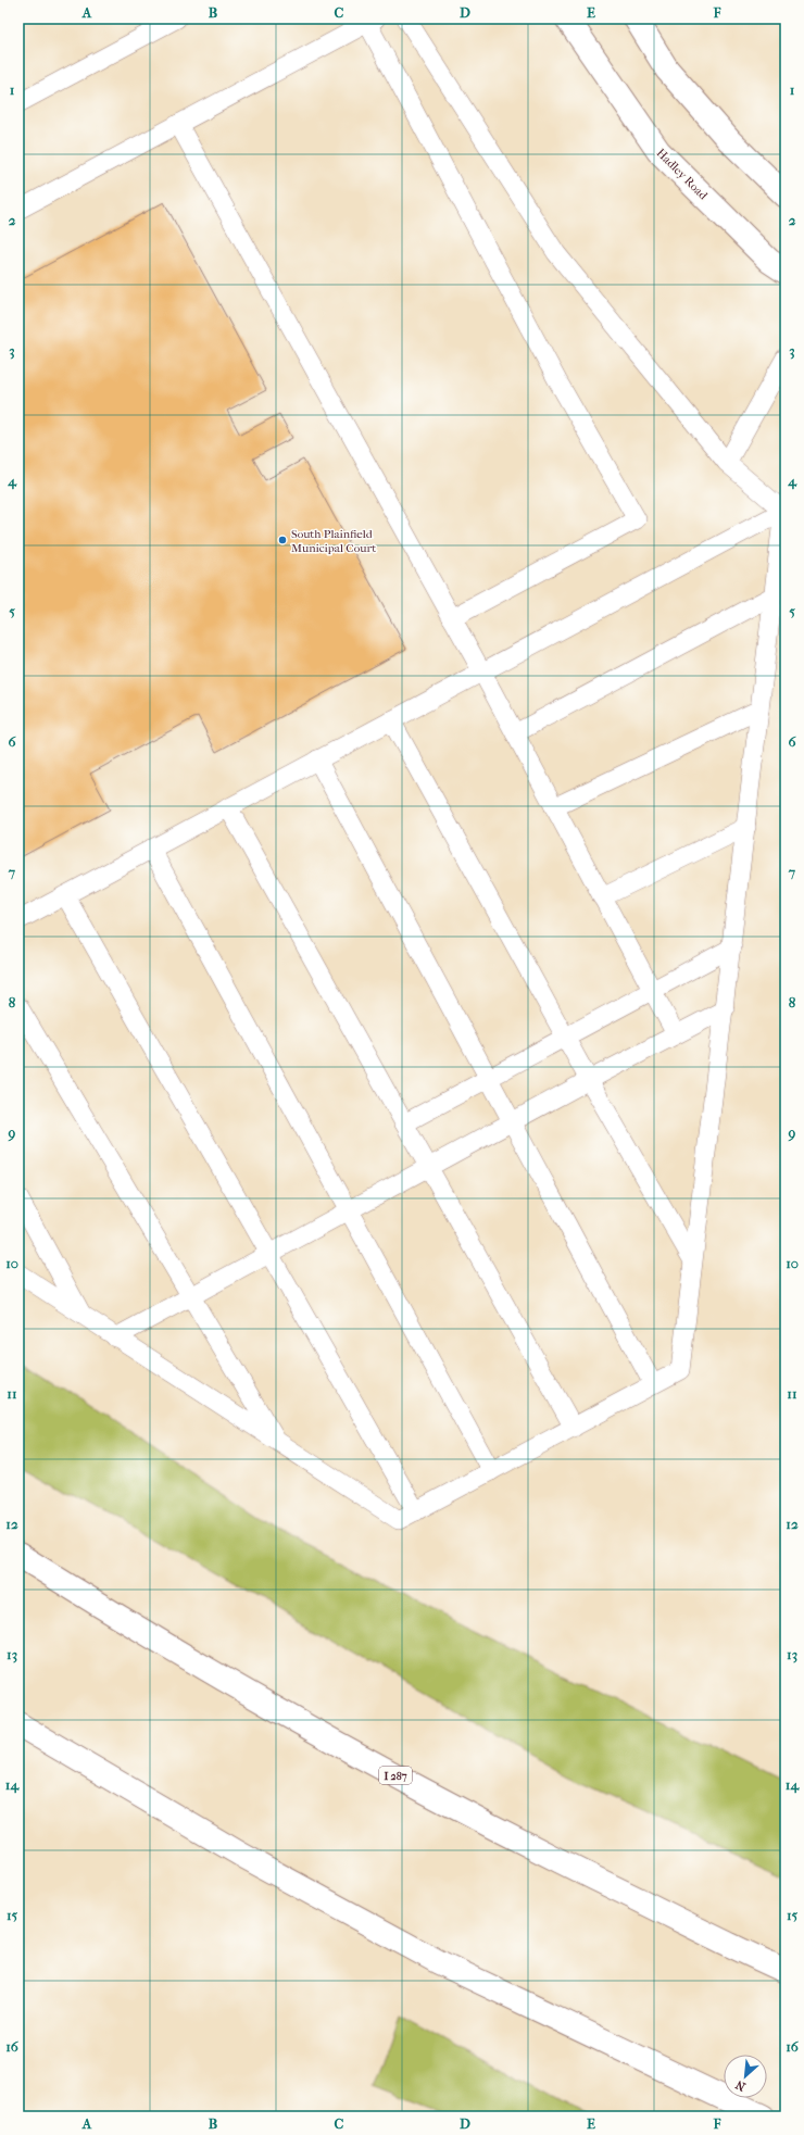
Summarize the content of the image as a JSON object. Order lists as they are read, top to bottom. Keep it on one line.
{"streets":{"main road":["Hadley Road","I 287"]},"places":["South Plainfield Municipal Court"],"north":"bottom left","grid":{"columns":["A","B","C","D","E","F"],"rows":["1","2","3","4","5","6","7","8","9","10","11","12","13","14","15","16"]}}
